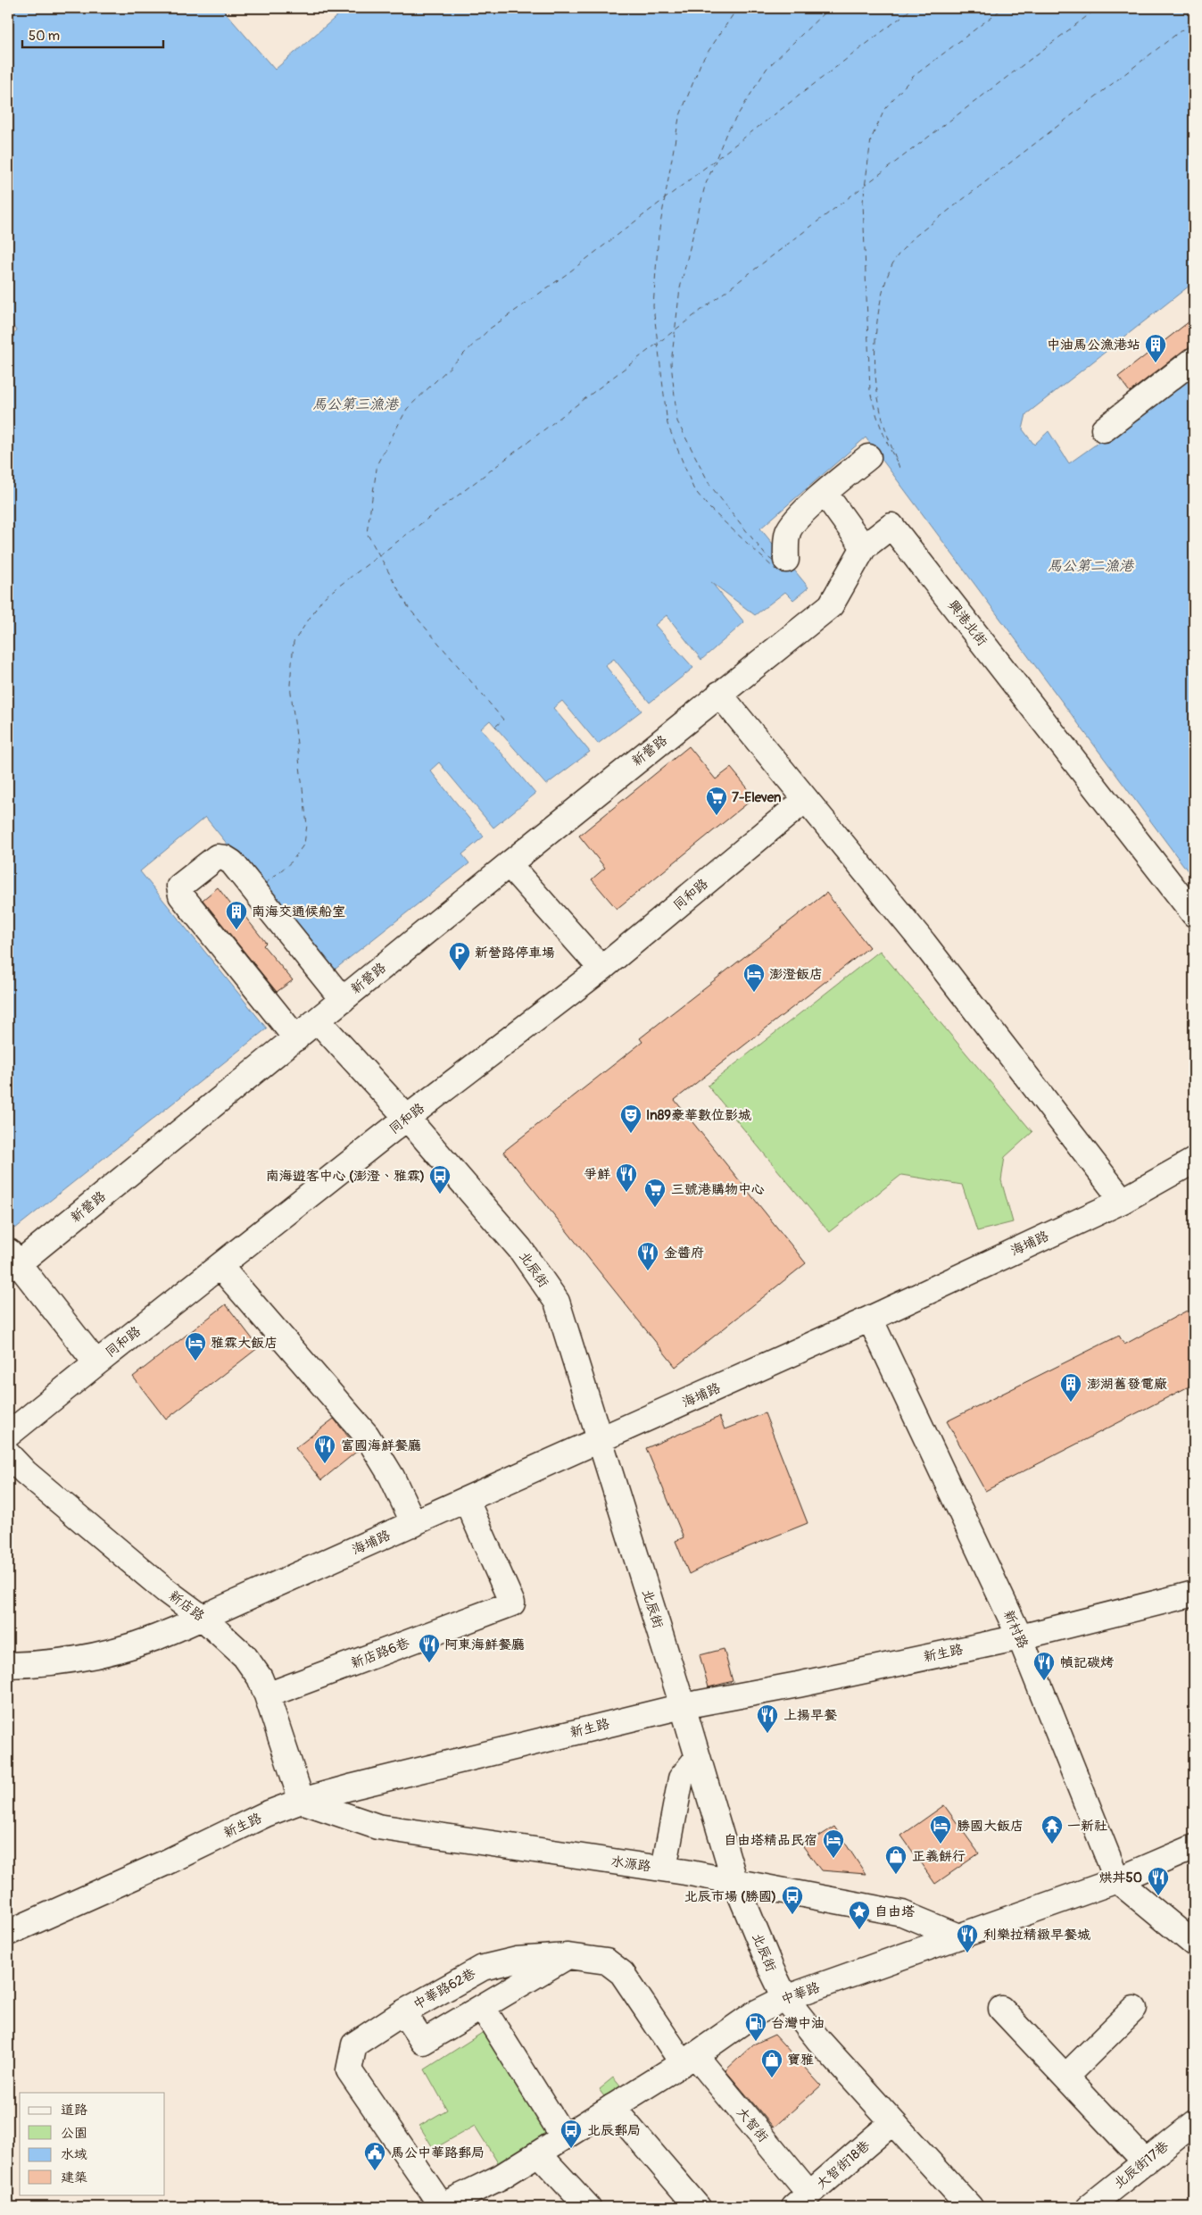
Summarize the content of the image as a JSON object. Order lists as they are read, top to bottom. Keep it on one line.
{"streets":{"street":["興港北街","新營路","同和路","海埔路","北辰街","新店路","新村路","新店路6巷","新生路","水源路","中華路62巷","中華路","大智街","大智街18巷","北辰街17巷"]},"crossings":[["興港北街","新營路"],["新營路","同和路"],["新營路","北辰街"],["同和路","北辰街"],["海埔路","北辰街"],["海埔路","新店路"],["海埔路","新村路"],["海埔路","新店路6巷"],["北辰街","新生路"],["北辰街","水源路"],["北辰街","中華路"],["北辰街","大智街18巷"],["新店路","新店路6巷"],["新店路","新生路"],["新店路","水源路"],["新村路","新生路"],["新村路","中華路"],["新生路","水源路"],["水源路","中華路"],["中華路62巷","中華路"],["中華路62巷","大智街"],["中華路","大智街"],["大智街","大智街18巷"]],"water":["馬公第三漁港","馬公第二漁港"],"places":{"building":["中油馬公漁港站","南海交通候船室","澎湖舊發電廠"],"supermarket":["7-Eleven","三號港購物中心"],"parking":["新營路停車場"],"hotel":["澎澄飯店","雅霖大飯店","勝國大飯店","自由塔精品民宿"],"theatre":["In89豪華數位影城"],"restaurant":["爭鮮","金醬府","富國海鮮餐廳","阿東海鮮餐廳","幀記碳烤","上揚早餐","烘丼50","利樂拉精緻早餐城"],"bus stop":["南海遊客中心 (澎澄、雅霖)","北辰市場 (勝國)","北辰郵局"],"temple":["一新社"],"shop":["正義餅行","寶雅"],"place":["自由塔"],"fuel station":["台灣中油"],"public building":["馬公中華路郵局"]},"legend":["道路","公園","水域","建築"],"scale_bar":"50 m"}
